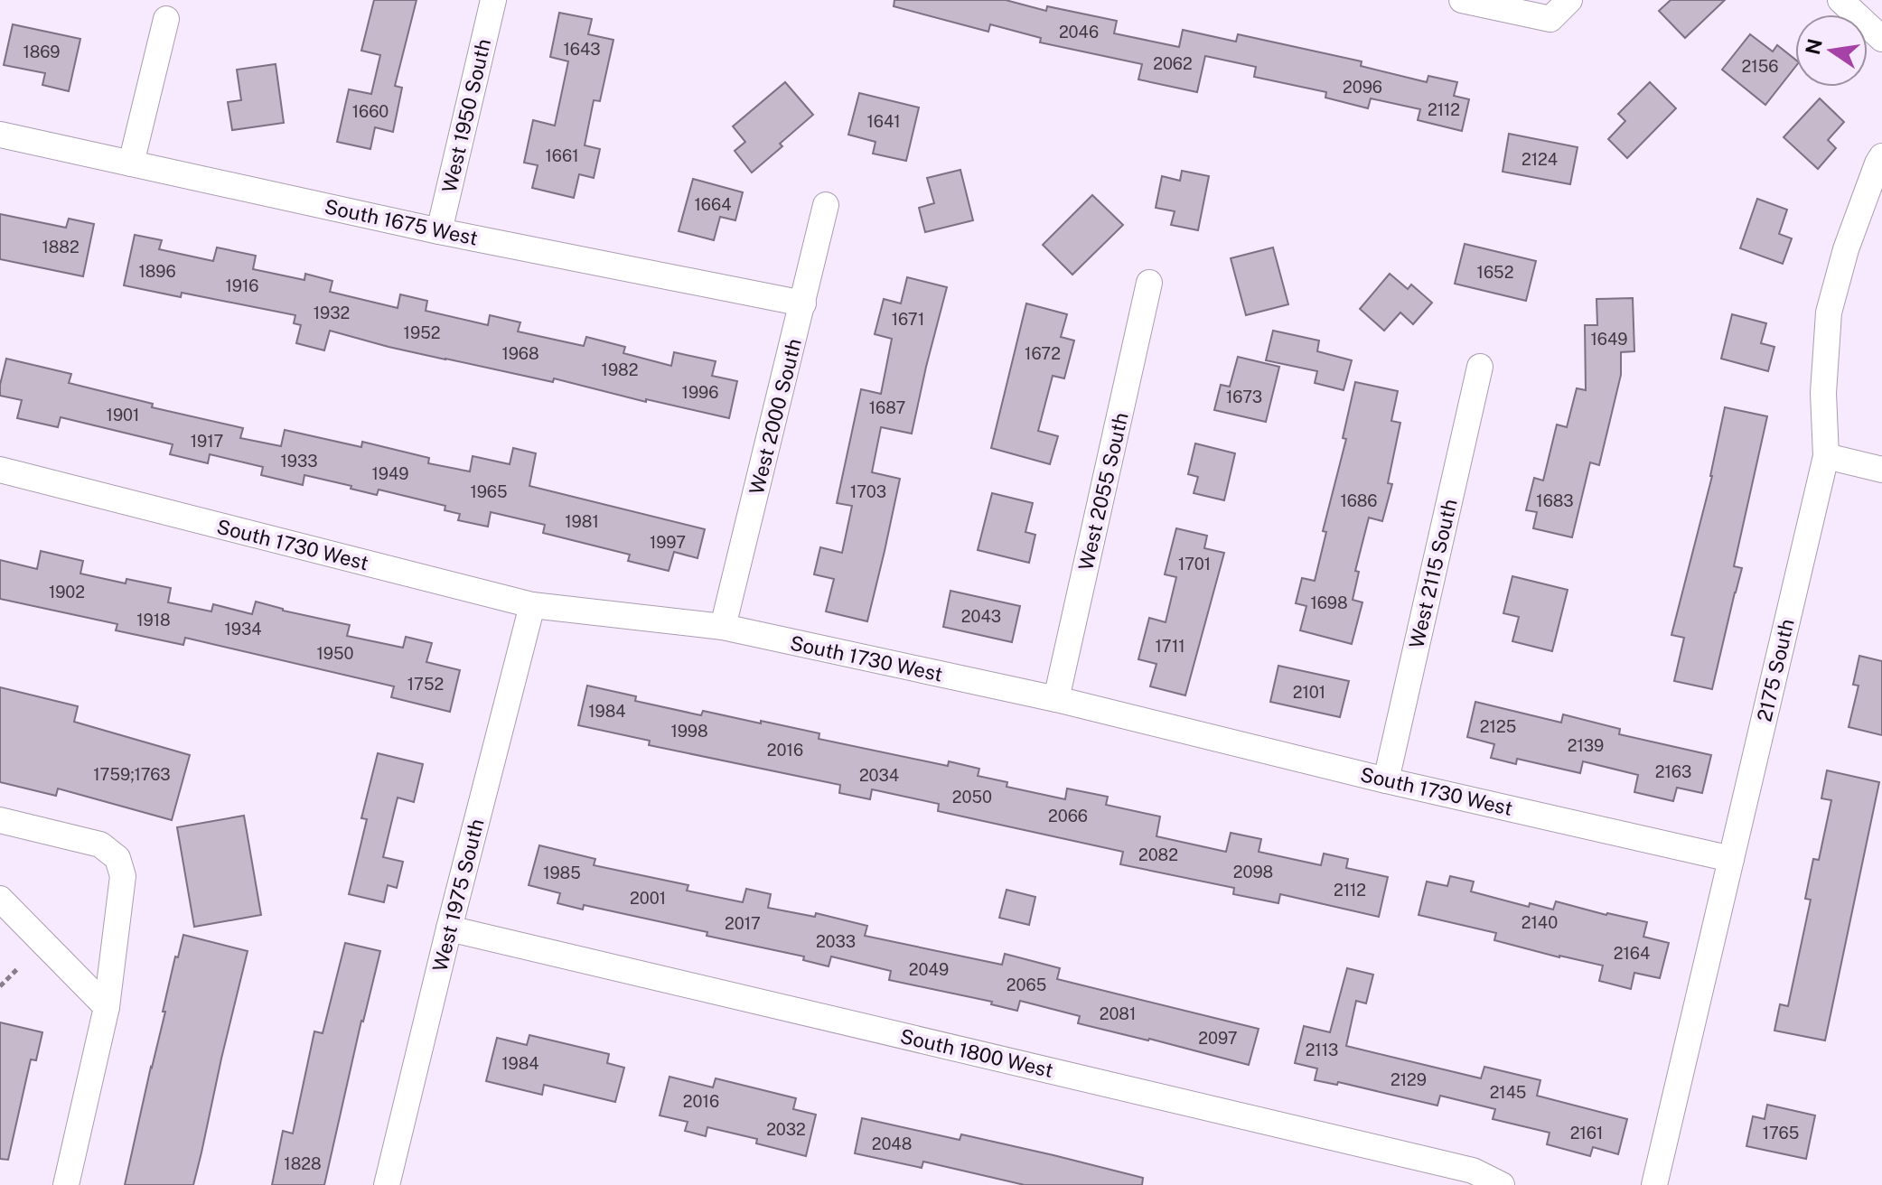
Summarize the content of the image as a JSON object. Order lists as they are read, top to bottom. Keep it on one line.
{"streets":{"street":["West 1950 South","South 1675 West","West 2000 South","West 2055 South","South 1730 West","West 2115 South","2175 South","West 1975 South","South 1800 West"]},"crossings":[["West 1950 South","South 1675 West"],["South 1675 West","West 2000 South"],["West 2000 South","South 1730 West"],["West 2055 South","South 1730 West"],["South 1730 West","West 2115 South"],["South 1730 West","2175 South"],["South 1730 West","West 1975 South"],["West 1975 South","South 1800 West"]],"house_numbers":["2046","1643","1869","2062","2156","2096","2112","1660","1641","1661","2124","1664","1882","1896","1652","1916","1932","1671","1952","1649","1968","1672","1982","1996","1673","1687","1901","1917","1933","1949","1965","1703","1686","1683","1981","1997","1701","1902","1698","2043","1918","1934","1711","1950","1752","2101","1984","2125","1998","2139","2016","2163","1759;1763","2034","2050","2066","2082","2098","1985","2112","2001","2140","2017","2033","2164","2049","2065","2081","2097","2113","1984","2129","2145","2016","2032","2161","1765","2048","1828"],"north":"left"}
